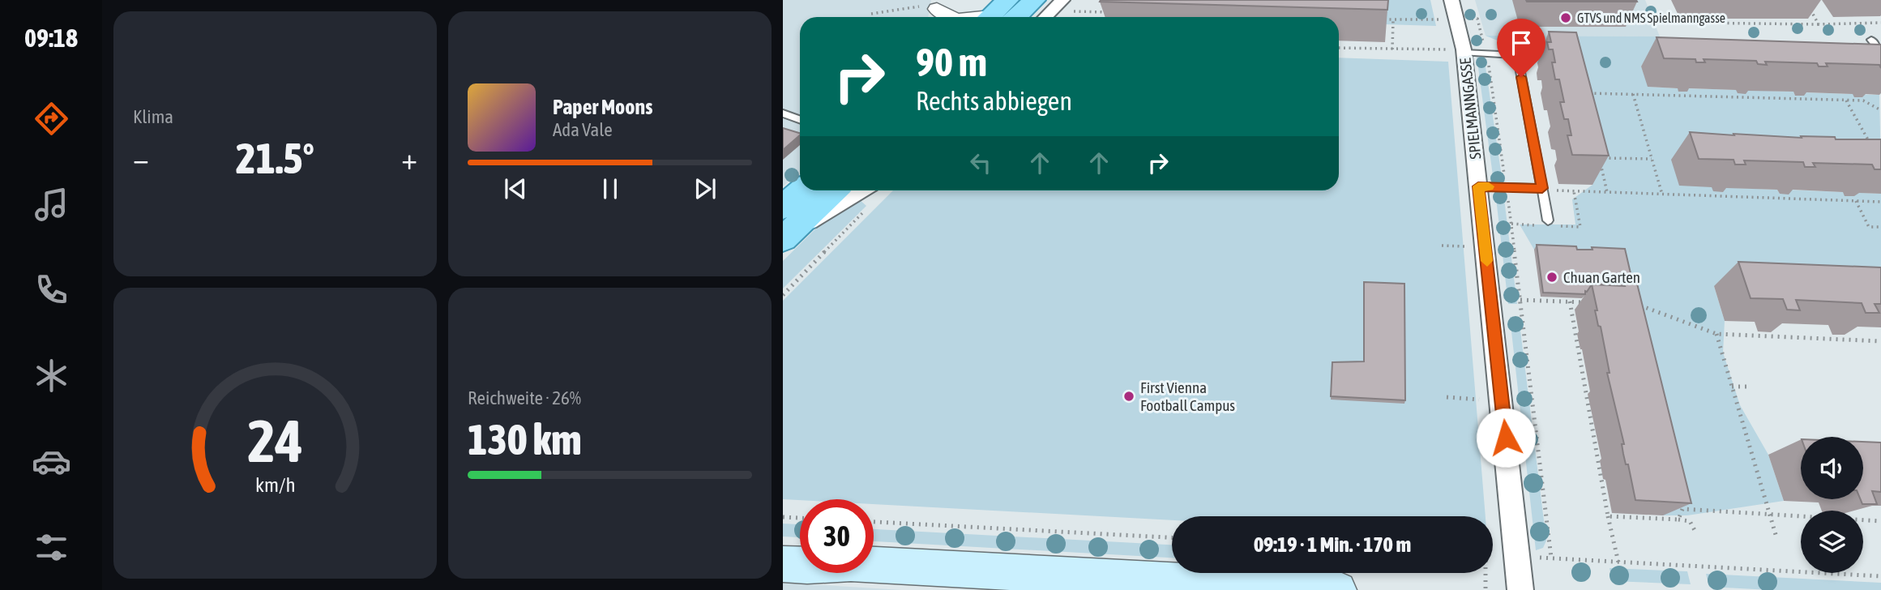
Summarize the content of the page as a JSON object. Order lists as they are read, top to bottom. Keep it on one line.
{"streets":{"street":["SPIELMANNGASSE"]},"places":["GTVS und NMS Spielmanngasse","Chuan Garten","First Vienna Football Campus"],"page":{"tabs":"09:18","tile":["Klima",["Reichweite · 26%","130 km"]],"turn":["90 m","Rechts abbiegen"],"song":["Paper Moons","Ada Vale"],"heat":["−","21.5°","+"],"limit":"30","trip":"09:19 · 1 Min. · 170 m","gauge":["24","km/h"]}}
